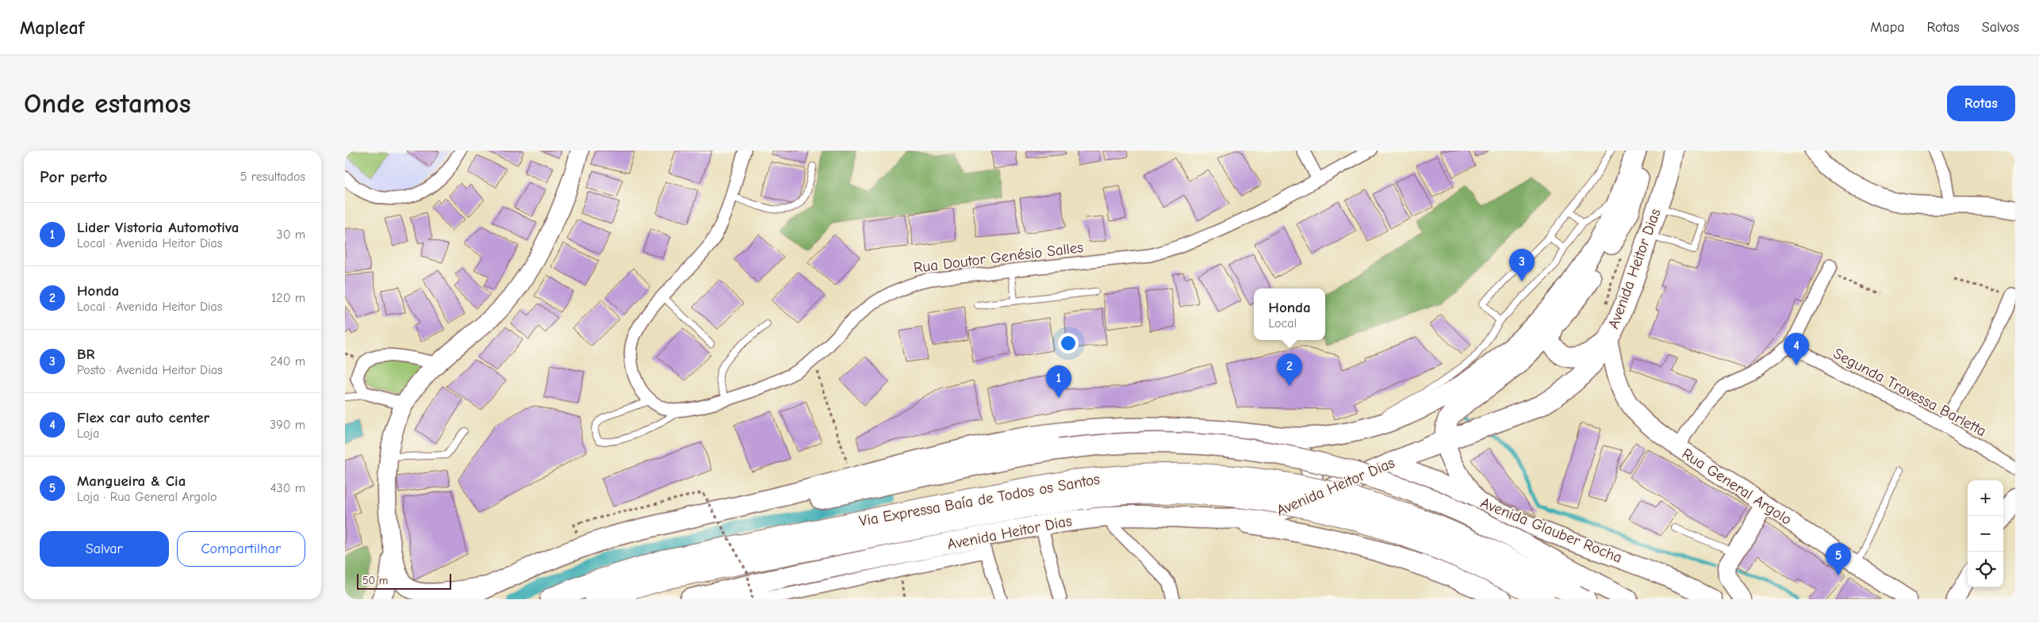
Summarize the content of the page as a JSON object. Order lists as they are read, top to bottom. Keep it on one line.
{"streets":{"highway":["Via Expressa Baía de Todos os Santos"],"main road":["Avenida Heitor Dias"],"street":["Rua Doutor Genésio Salles","Segunda Travessa Barletta","Rua General Argolo","Avenida Glauber Rocha"]},"crossings":[["Avenida Heitor Dias","Rua General Argolo"],["Avenida Heitor Dias","Avenida Glauber Rocha"]],"scale_bar":"50 m","page":{"header":"Mapleaf","nav":["Mapa","Rotas","Salvos"],"buttons":["Rotas",["Salvar","Compartilhar"]],"title":"Onde estamos","heading":["Por perto","5 resultados"],"list":[{"mark":"1","name":"Lider Vistoria Automotiva","note":"Local · Avenida Heitor Dias","value":"30 m"},{"mark":"2","name":"Honda","note":"Local · Avenida Heitor Dias","value":"120 m"},{"mark":"3","name":"BR","note":"Posto · Avenida Heitor Dias","value":"240 m"},{"mark":"4","name":"Flex car auto center","note":"Loja","value":"390 m"},{"mark":"5","name":"Mangueira & Cia","note":"Loja · Rua General Argolo","value":"430 m"}],"pins":["3","4","2","1","5"],"popup":["Honda","Local"],"map_buttons":["+","−"],"scale":"50 m"}}
